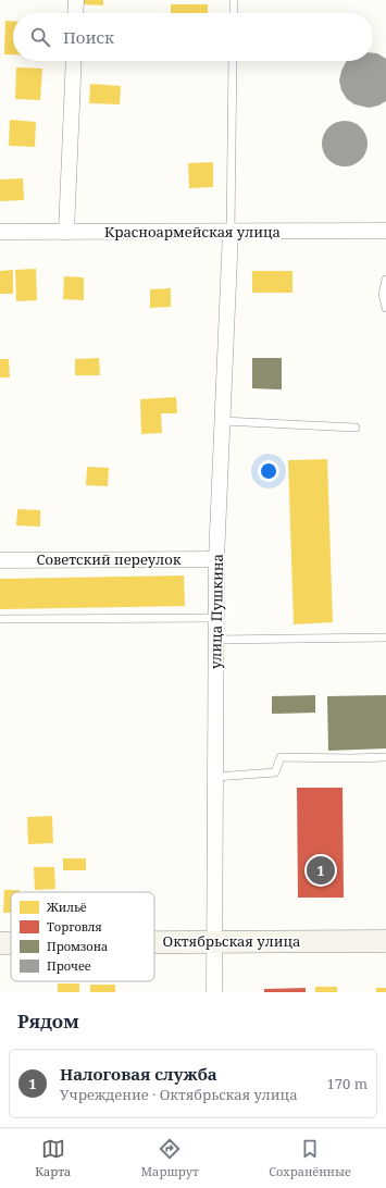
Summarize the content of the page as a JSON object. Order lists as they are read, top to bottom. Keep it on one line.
{"streets":{"street":["Красноармейская улица","Советский переулок","улица Пушкина","Октябрьская улица"]},"crossings":[["Красноармейская улица","улица Пушкина"],["Советский переулок","улица Пушкина"],["улица Пушкина","Октябрьская улица"]],"legend":["Жильё","Торговля","Промзона","Прочее"],"page":{"search":"Поиск","pins":"1","heading":"Рядом","list":[{"mark":"1","name":"Налоговая служба","note":"Учреждение · Октябрьская улица","value":"170 m"}],"nav":["Карта","Маршрут","Сохранённые"]}}
